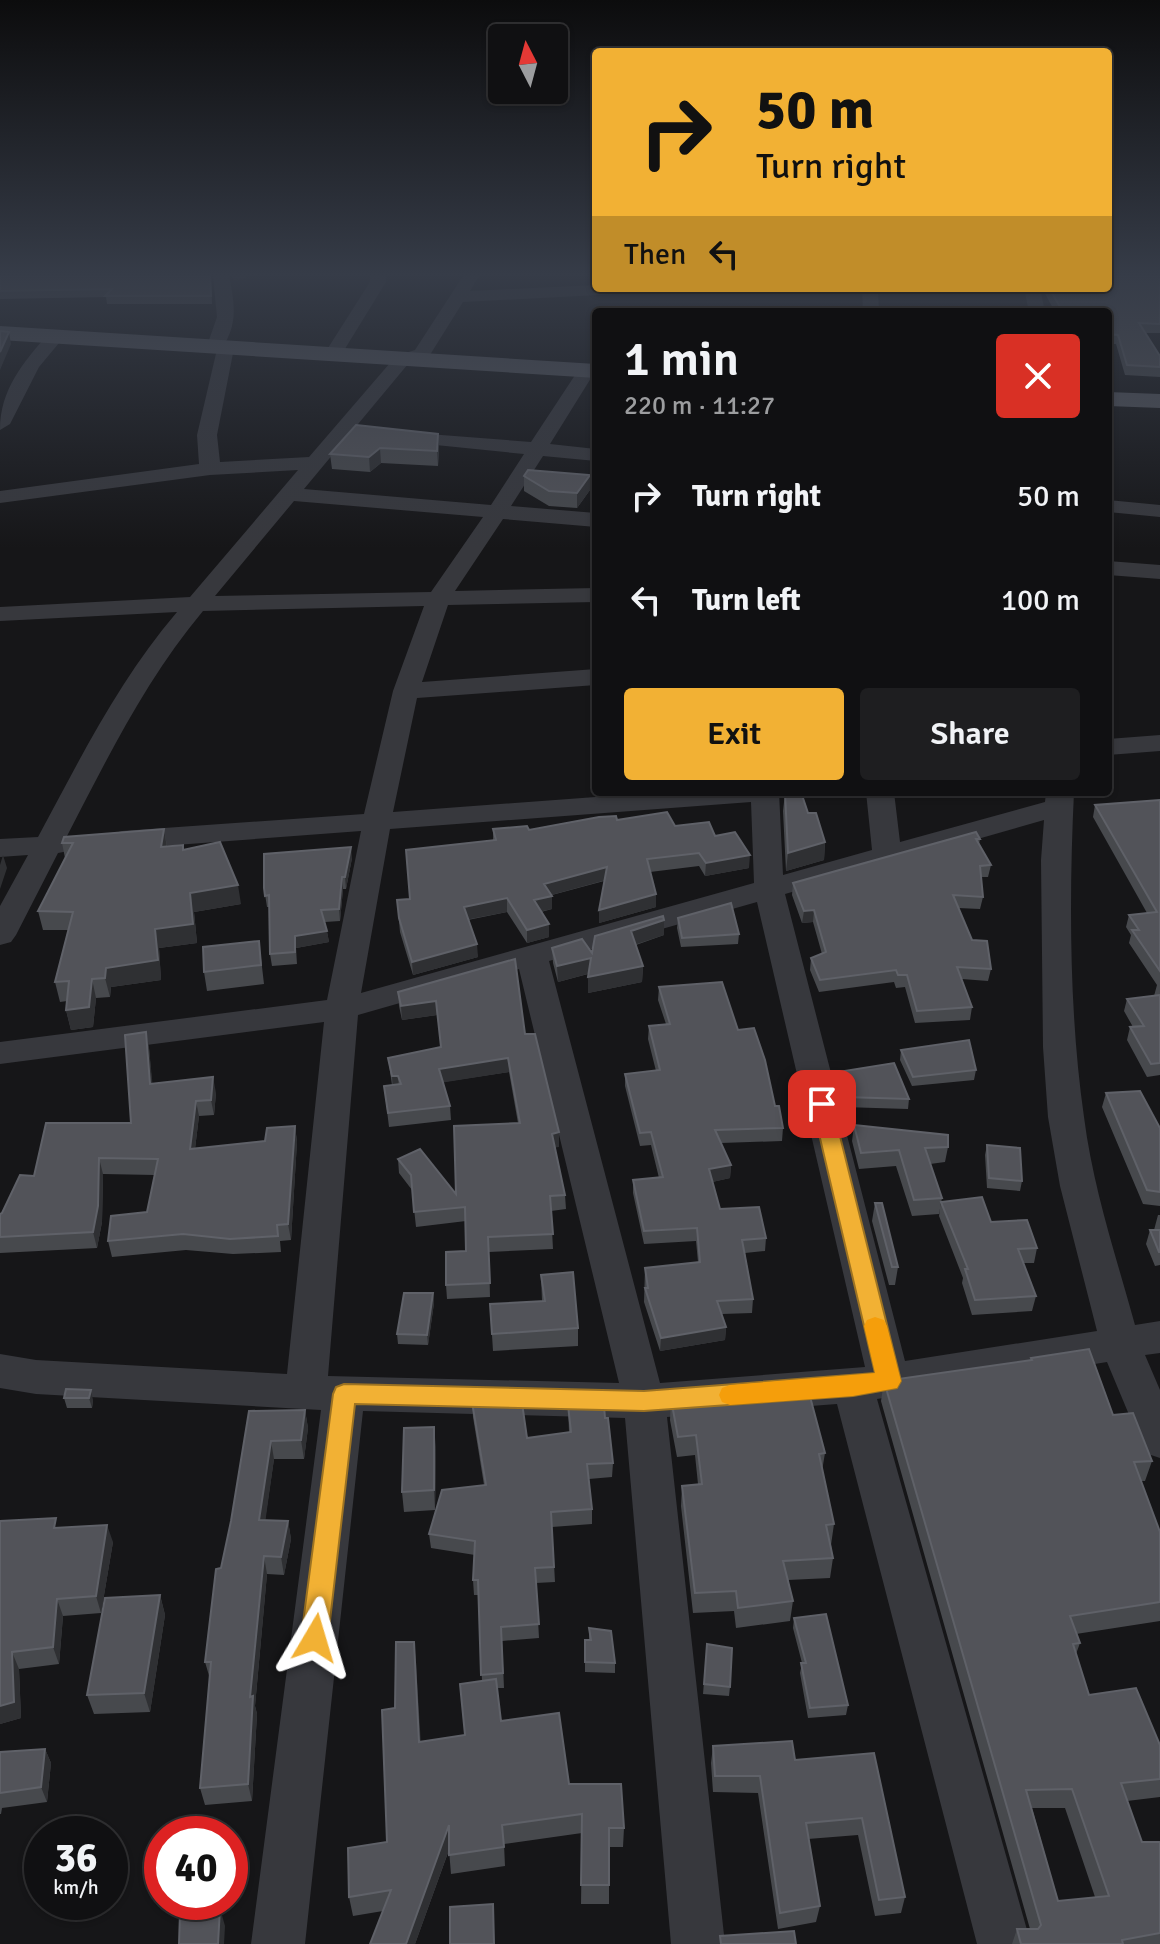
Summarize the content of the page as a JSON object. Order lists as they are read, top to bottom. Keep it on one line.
{"north":"top","page":{"turn":["50 m","Turn right"],"then":"Then","heading":["1 min","220 m · 11:27"],"list":[{"name":"Turn right","value":"50 m"},{"name":"Turn left","value":"100 m"}],"buttons":["Exit","Share"],"speed":"36 km/h","limit":"40"}}
